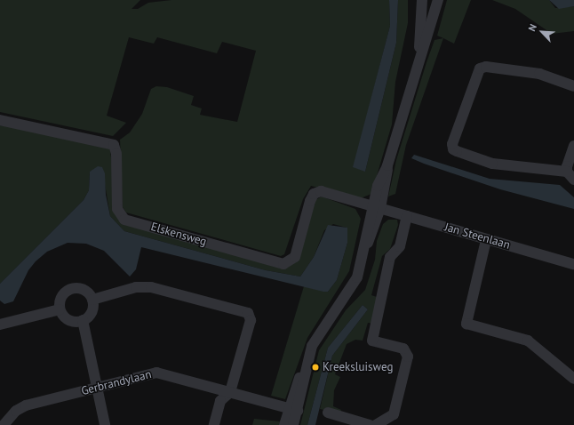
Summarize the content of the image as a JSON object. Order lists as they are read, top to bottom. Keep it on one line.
{"streets":{"street":["Elskensweg","Jan Steenlaan","Gerbrandylaan"]},"crossings":[["Elskensweg","Jan Steenlaan"]],"places":["Kreeksluisweg"],"north":"top left"}
